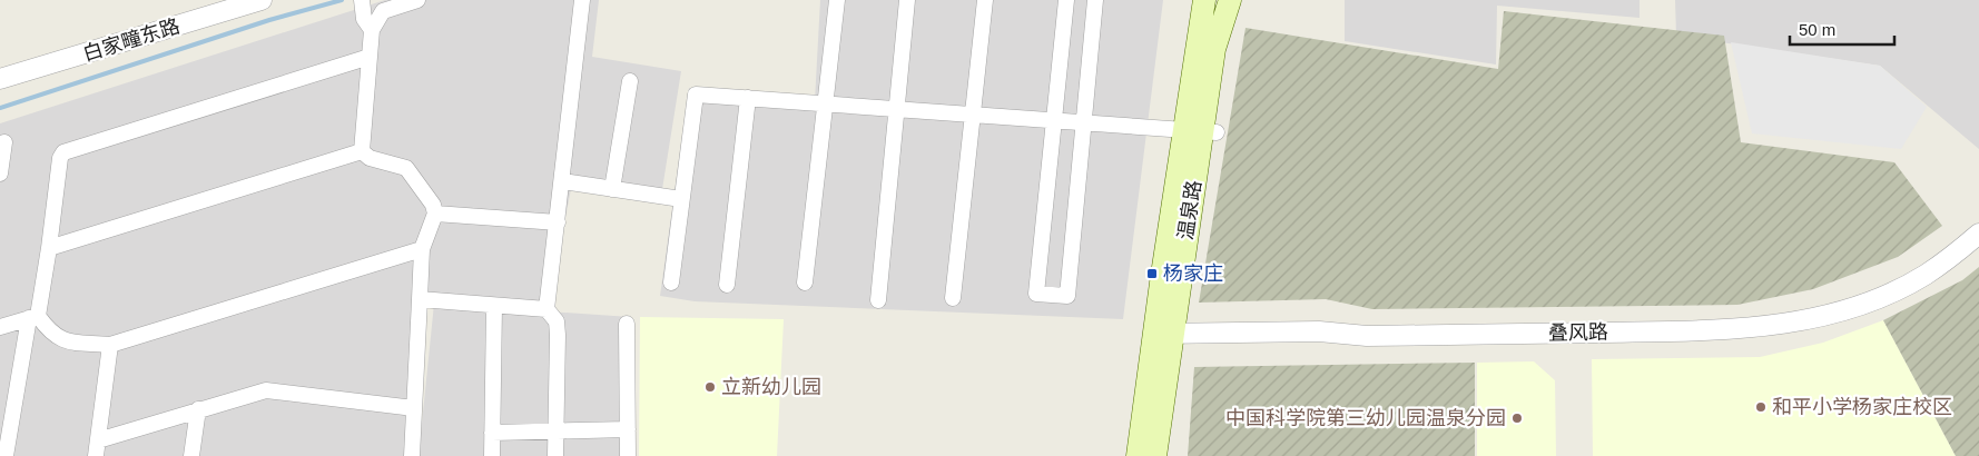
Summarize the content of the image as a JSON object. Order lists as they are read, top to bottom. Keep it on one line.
{"streets":{"main road":["温泉路"],"street":["白家疃东路","叠风路"]},"crossings":[["温泉路","叠风路"]],"places":{"transit":["杨家庄"],"other":["立新幼儿园","和平小学杨家庄校区","中国科学院第三幼儿园温泉分园"]},"scale_bar":"50 m"}
